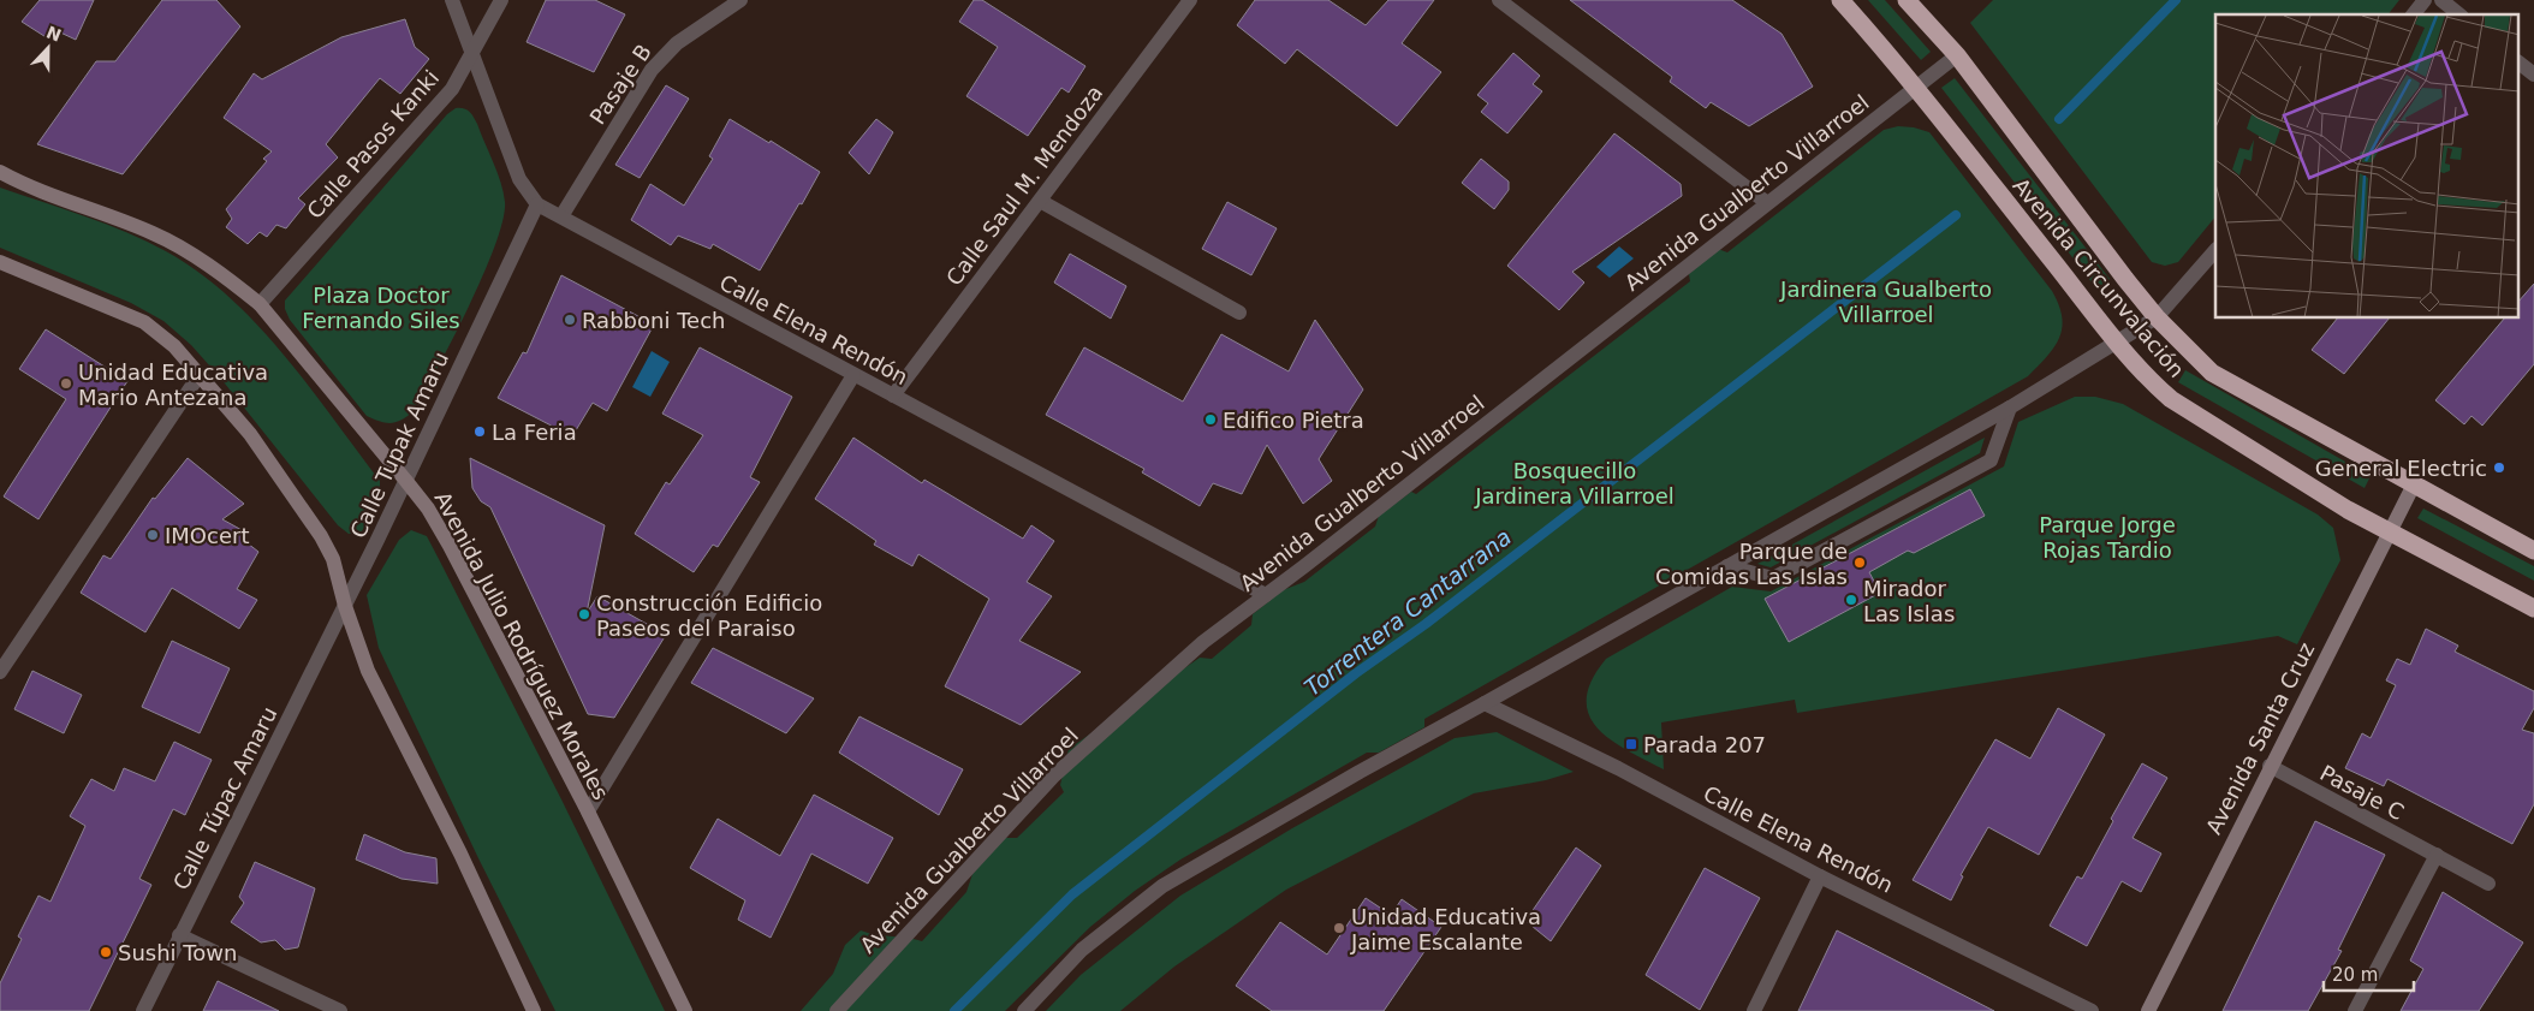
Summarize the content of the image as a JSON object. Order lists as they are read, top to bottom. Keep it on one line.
{"streets":{"highway":["Avenida Circunvalación"],"main road":["Avenida Julio Rodríguez Morales","Avenida Santa Cruz"],"street":["Pasaje B","Calle Pasos Kanki","Calle Saul M. Mendoza","Avenida Gualberto Villarroel","Calle Elena Rendón","Calle Tupak Amaru","Pasaje C","Calle Túpac Amaru"]},"crossings":[["Pasaje B","Calle Elena Rendón"],["Calle Pasos Kanki","Calle Elena Rendón"],["Calle Pasos Kanki","Avenida Julio Rodríguez Morales"],["Calle Saul M. Mendoza","Calle Elena Rendón"],["Avenida Gualberto Villarroel","Avenida Circunvalación"],["Avenida Gualberto Villarroel","Calle Elena Rendón"],["Avenida Circunvalación","Avenida Santa Cruz"],["Calle Elena Rendón","Calle Tupak Amaru"],["Calle Tupak Amaru","Avenida Julio Rodríguez Morales"],["Calle Tupak Amaru","Calle Túpac Amaru"],["Avenida Santa Cruz","Pasaje C"]],"water":["Torrentera Cantarrana"],"parks":["Jardinera Gualberto Villarroel","Plaza Doctor Fernando Siles","Bosquecillo Jardinera Villarroel","Parque Jorge Rojas Tardio"],"places":{"other":["Rabboni Tech","Unidad Educativa Mario Antezana","Edifico Pietra","La Feria","General Electric","IMOcert","Parque de Comidas Las Islas","Mirador Las Islas","Construcción Edificio Paseos del Paraiso","Unidad Educativa Jaime Escalante","Sushi Town"],"transit":["Parada 207"]},"scale_bar":"20 m","north":"top"}
